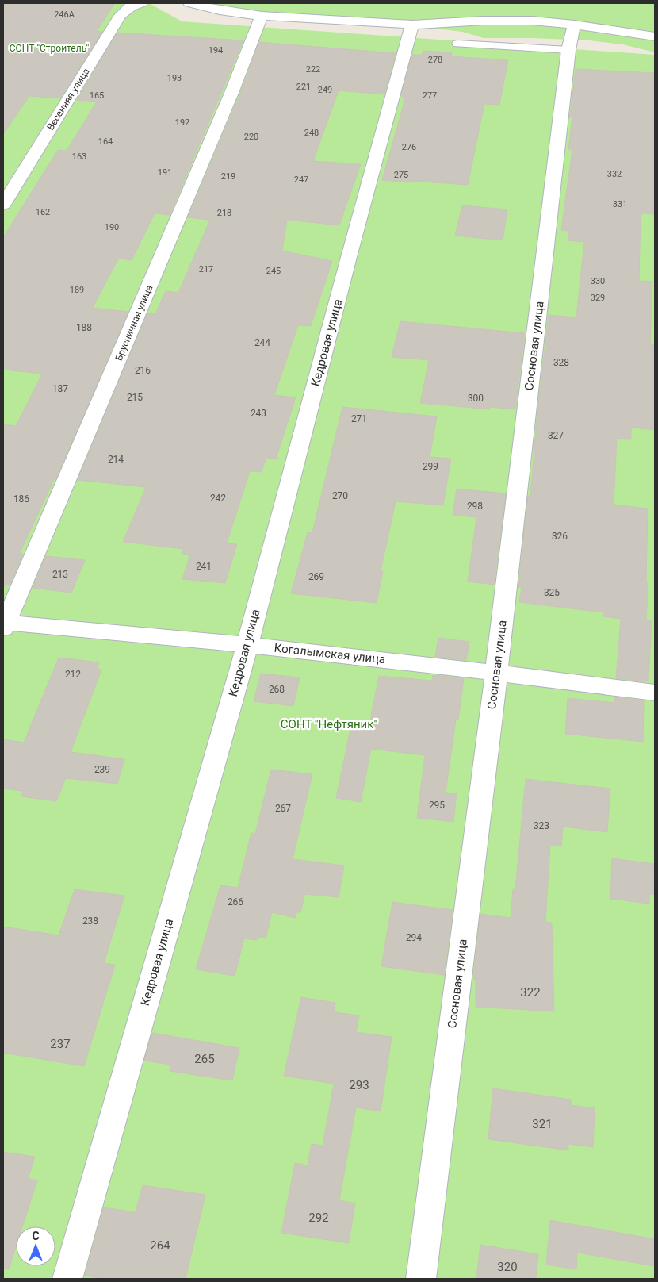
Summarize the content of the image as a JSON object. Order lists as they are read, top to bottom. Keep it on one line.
{"streets":{"street":["Весенняя улица","Брусничная улица","Кедровая улица","Сосновая улица","Когалымская улица"]},"crossings":[["Брусничная улица","Когалымская улица"],["Кедровая улица","Когалымская улица"],["Сосновая улица","Когалымская улица"]],"parks":["СОНТ \"Строитель\"","СОНТ \"Нефтяник\""],"house_numbers":["246А","194","278","222","193","221","249","165","277","192","248","220","164","276","163","191","332","275","219","247","331","162","218","190","217","245","330","189","329","188","244","328","216","187","215","300","243","271","327","214","299","270","242","186","298","326","241","213","269","325","212","268","239","295","267","323","266","238","294","322","237","265","293","321","292","264","320"],"north":"top"}
